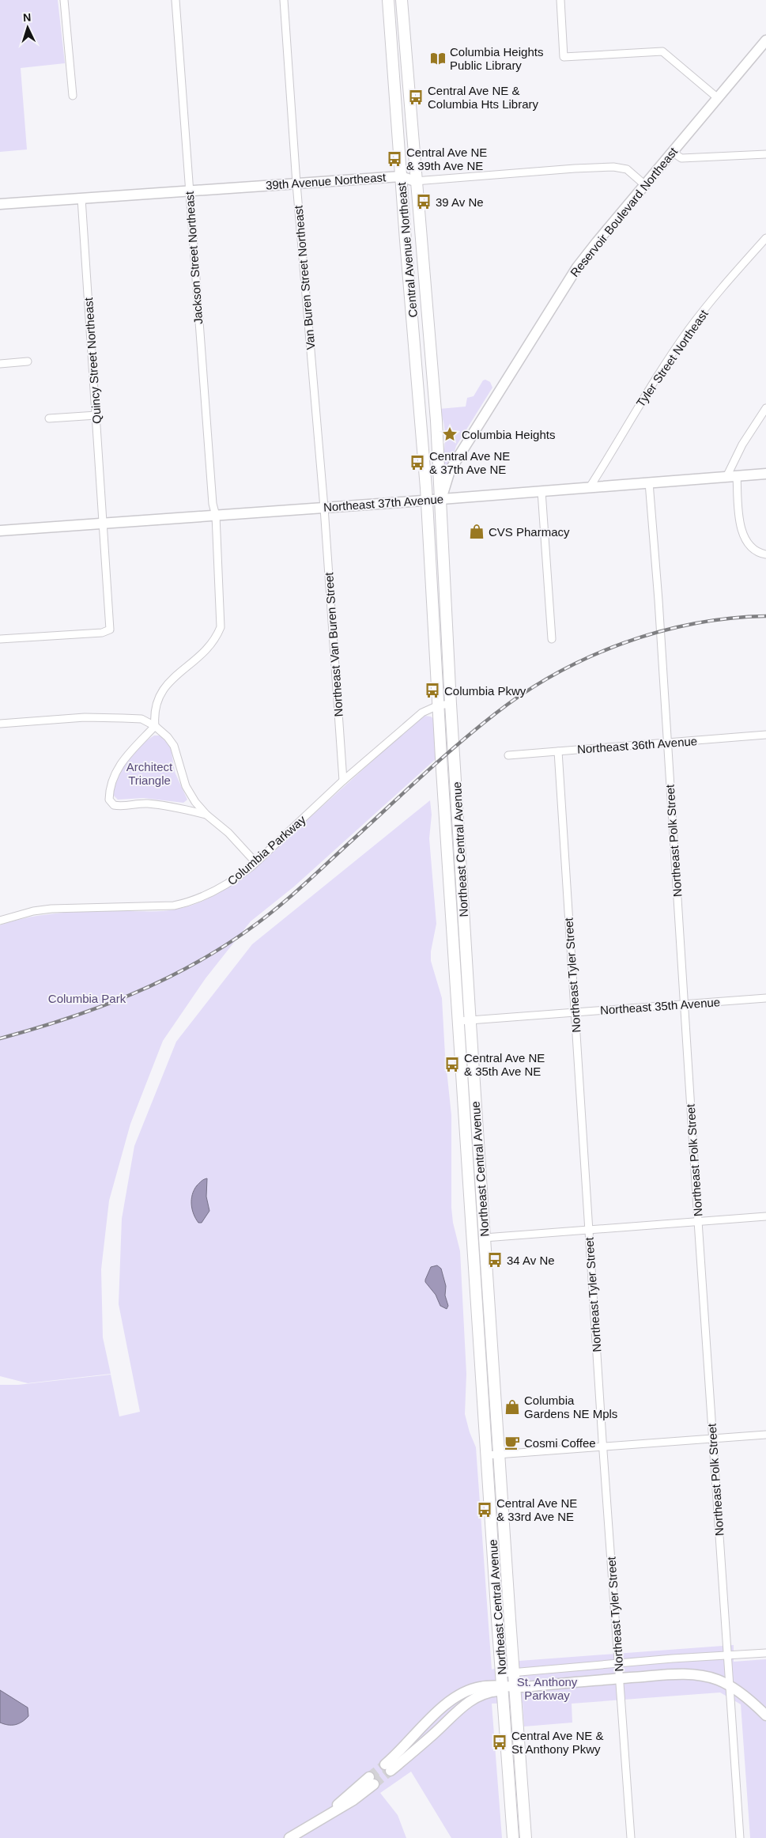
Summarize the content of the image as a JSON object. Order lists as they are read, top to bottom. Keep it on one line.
{"streets":{"main road":["Central Avenue Northeast","Northeast Central Avenue"],"street":["39th Avenue Northeast","Reservoir Boulevard Northeast","Jackson Street Northeast","Van Buren Street Northeast","Tyler Street Northeast","Quincy Street Northeast","Northeast 37th Avenue","Northeast Van Buren Street","Northeast 36th Avenue","Northeast Polk Street","Columbia Parkway","Northeast Tyler Street","Northeast 35th Avenue"]},"crossings":[["39th Avenue Northeast","Reservoir Boulevard Northeast"],["39th Avenue Northeast","Central Avenue Northeast"],["39th Avenue Northeast","Jackson Street Northeast"],["39th Avenue Northeast","Van Buren Street Northeast"],["39th Avenue Northeast","Quincy Street Northeast"],["Reservoir Boulevard Northeast","Central Avenue Northeast"],["Reservoir Boulevard Northeast","Northeast 37th Avenue"],["Reservoir Boulevard Northeast","Northeast Central Avenue"],["Central Avenue Northeast","Northeast 37th Avenue"],["Central Avenue Northeast","Northeast Central Avenue"],["Jackson Street Northeast","Northeast 37th Avenue"],["Van Buren Street Northeast","Northeast 37th Avenue"],["Van Buren Street Northeast","Northeast Van Buren Street"],["Tyler Street Northeast","Northeast 37th Avenue"],["Quincy Street Northeast","Northeast 37th Avenue"],["Northeast 37th Avenue","Northeast Van Buren Street"],["Northeast 37th Avenue","Northeast Polk Street"],["Northeast 37th Avenue","Northeast Central Avenue"],["Northeast Van Buren Street","Columbia Parkway"],["Northeast 36th Avenue","Northeast Polk Street"],["Northeast 36th Avenue","Northeast Tyler Street"],["Northeast Polk Street","Northeast 35th Avenue"],["Northeast Central Avenue","Columbia Parkway"],["Northeast Central Avenue","Northeast 35th Avenue"],["Northeast Tyler Street","Northeast 35th Avenue"]],"parks":["Architect Triangle","Columbia Park","St. Anthony Parkway"],"places":{"library":["Columbia Heights Public Library"],"bus stop":["Central Ave NE & Columbia Hts Library","Central Ave NE & 39th Ave NE","39 Av Ne","Central Ave NE & 37th Ave NE","Columbia Pkwy","Central Ave NE & 35th Ave NE","34 Av Ne","Central Ave NE & 33rd Ave NE","Central Ave NE & St Anthony Pkwy"],"place":["Columbia Heights"],"shop":["CVS Pharmacy","Columbia Gardens NE Mpls"],"cafe":["Cosmi Coffee"]},"north":"top"}
